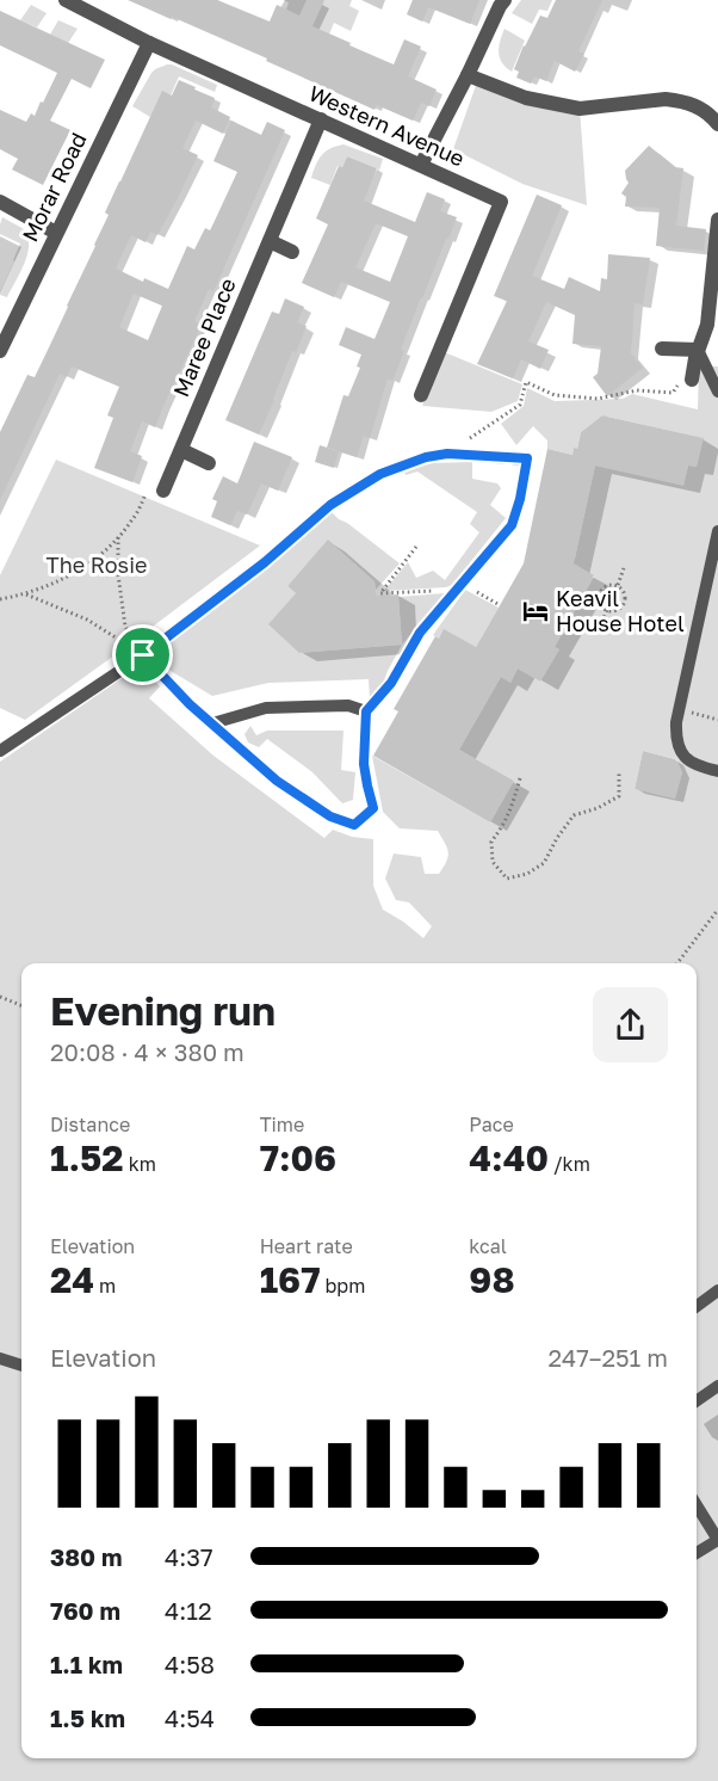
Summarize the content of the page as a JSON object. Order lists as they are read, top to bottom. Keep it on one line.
{"streets":{"street":["Western Avenue","Morar Road","Maree Place"]},"crossings":[["Western Avenue","Morar Road"],["Western Avenue","Maree Place"]],"parks":["The Rosie"],"places":{"hotel":["Keavil House Hotel"]},"page":{"heading":["Evening run","20:08 · 4 × 380 m"],"stats":[["Distance","1.52 km"],["Time","7:06"],["Pace","4:40 /km"],["Elevation","24 m"],["Heart rate","167 bpm"],["kcal","98"]],"chart":["Elevation","247–251 m"],"list":[{"name":"380 m","note":"4:37"},{"name":"760 m","note":"4:12"},{"name":"1.1 km","note":"4:58"},{"name":"1.5 km","note":"4:54"}]}}
